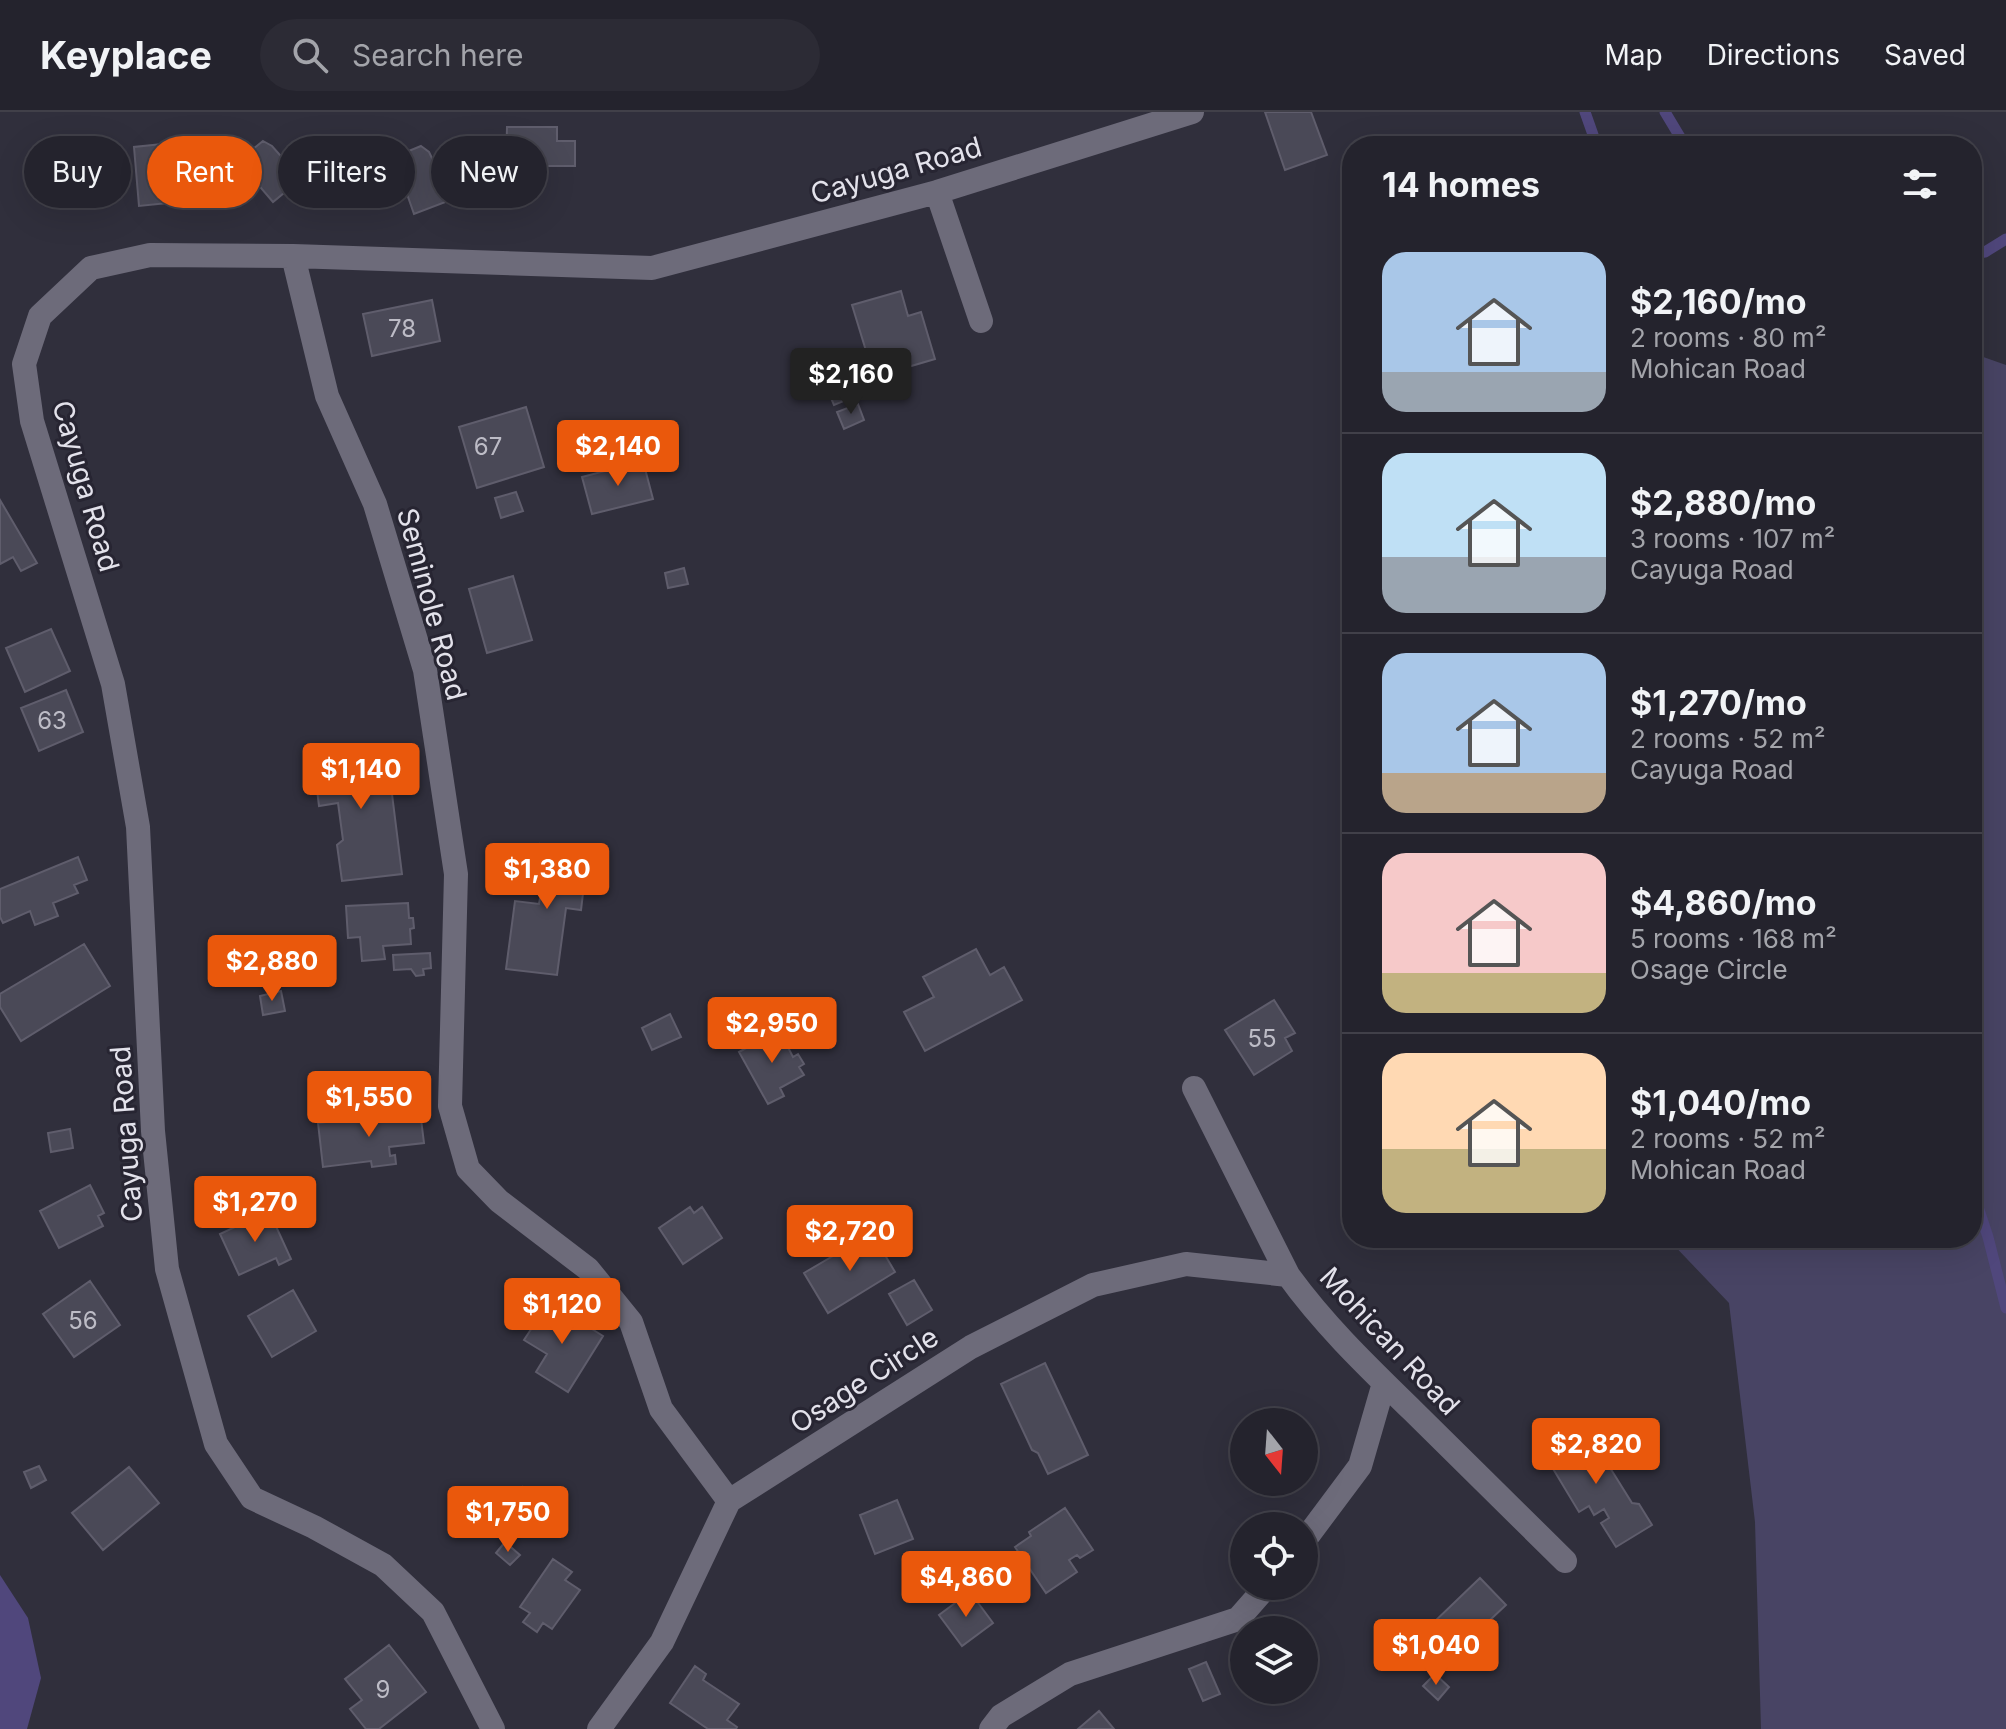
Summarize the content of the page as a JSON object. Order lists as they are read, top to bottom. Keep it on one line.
{"streets":{"street":["Cayuga Road","Seminole Road","Mohican Road","Osage Circle"]},"crossings":[["Cayuga Road","Seminole Road"],["Seminole Road","Osage Circle"],["Mohican Road","Osage Circle"]],"house_numbers":["78","67","63","55","56","9"],"north":"bottom","page":{"header":"Keyplace","search":"Search here","nav":["Map","Directions","Saved"],"chip":["Buy","Rent","Filters","New"],"heading":"14 homes","list":[{"name":"$2,160/mo","note":"2 rooms · 80 m² · Mohican Road"},{"name":"$2,880/mo","note":"3 rooms · 107 m² · Cayuga Road"},{"name":"$1,270/mo","note":"2 rooms · 52 m² · Cayuga Road"},{"name":"$4,860/mo","note":"5 rooms · 168 m² · Osage Circle"},{"name":"$1,040/mo","note":"2 rooms · 52 m² · Mohican Road"}],"price":["$2,160","$2,140","$1,140","$1,380","$2,880","$2,950","$1,550","$1,270","$2,720","$1,120","$2,820","$1,750","$4,860","$1,040"]}}
